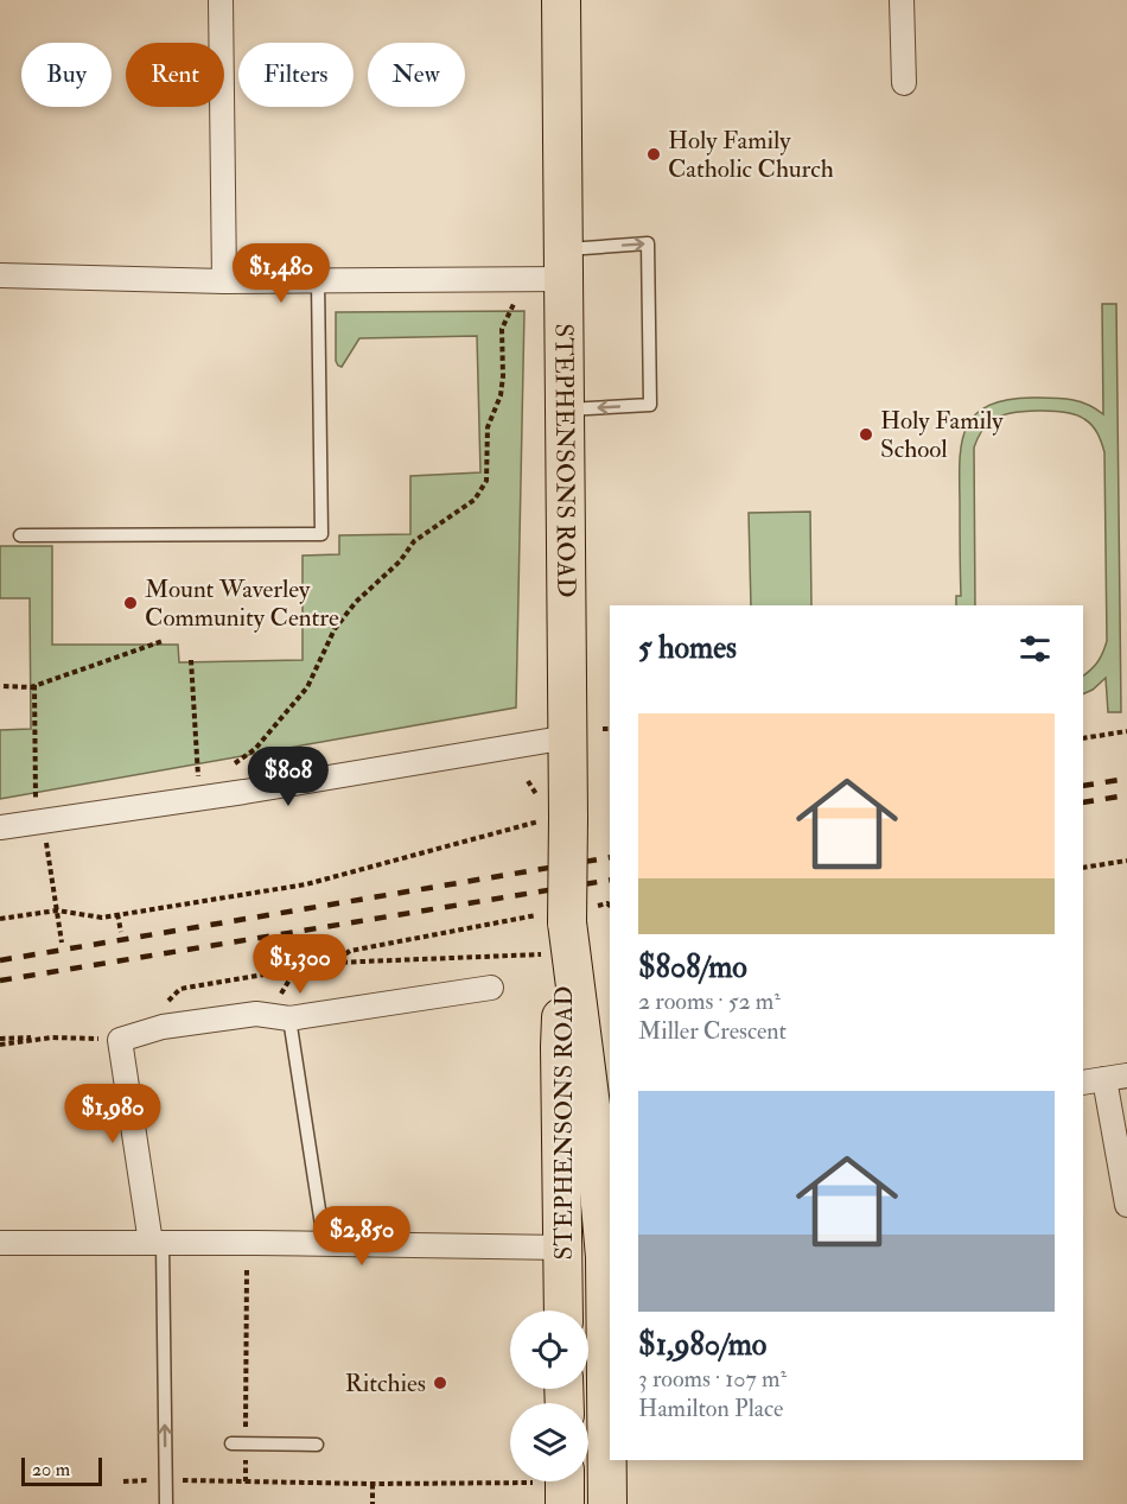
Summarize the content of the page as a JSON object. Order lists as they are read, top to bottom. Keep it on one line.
{"streets":{"main road":["STEPHENSONS ROAD"]},"places":["Holy Family Catholic Church","Holy Family School","Mount Waverley Community Centre","Ritchies"],"scale_bar":"20 m","page":{"chip":["Buy","Rent","Filters","New"],"price":["$1,480","$808","$1,300","$1,980","$2,850"],"heading":"5 homes","list":[{"name":"$808/mo","note":"2 rooms · 52 m² · Miller Crescent"},{"name":"$1,980/mo","note":"3 rooms · 107 m² · Hamilton Place"}],"scale":"20 m"}}
